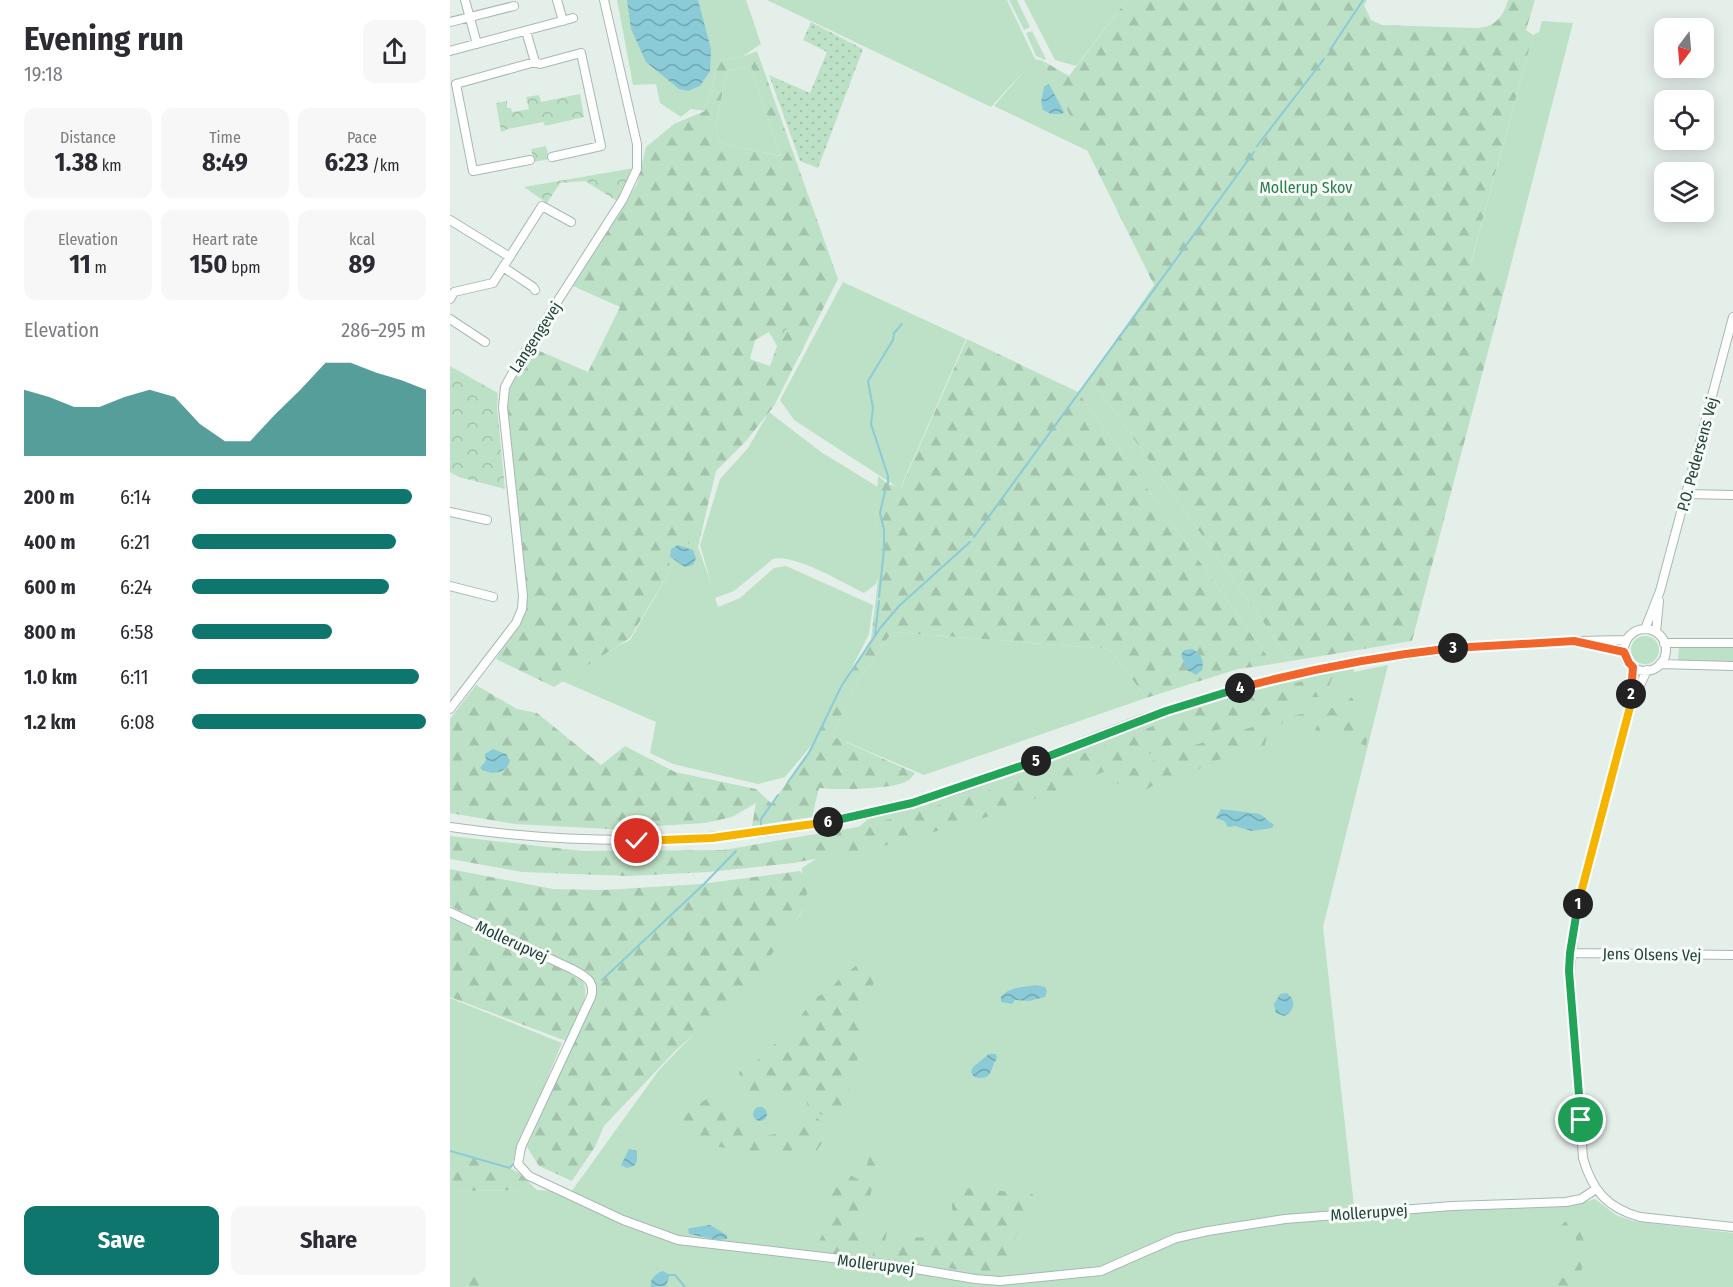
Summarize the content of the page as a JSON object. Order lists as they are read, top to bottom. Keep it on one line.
{"streets":{"street":["Langengevej","P.O. Pedersens Vej","Mollerupvej","Jens Olsens Vej"]},"parks":["Mollerup Skov"],"north":"bottom","page":{"heading":["Evening run","19:18"],"stats":[["Distance","1.38 km"],["Time","8:49"],["Pace","6:23 /km"],["Elevation","11 m"],["Heart rate","150 bpm"],["kcal","89"]],"chart":["Elevation","286–295 m"],"list":[{"name":"200 m","note":"6:14"},{"name":"400 m","note":"6:21"},{"name":"600 m","note":"6:24"},{"name":"800 m","note":"6:58"},{"name":"1.0 km","note":"6:11"},{"name":"1.2 km","note":"6:08"}],"pins":["3","4","2","5","6","1"],"buttons":["Save","Share"]}}
